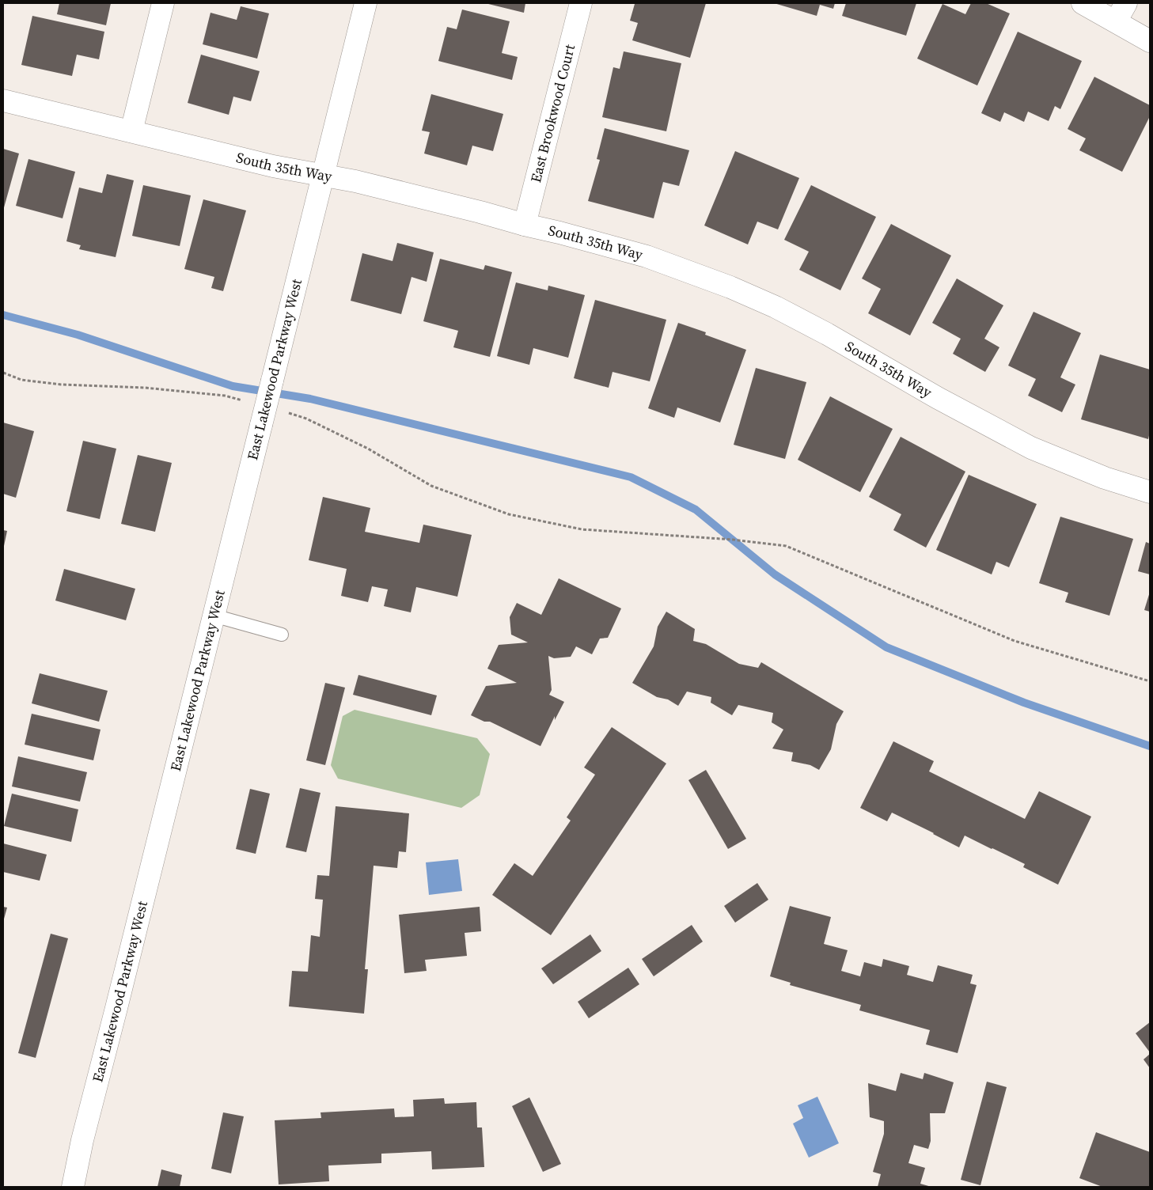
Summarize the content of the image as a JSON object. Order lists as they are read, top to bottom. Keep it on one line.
{"streets":{"street":["East Brookwood Court","South 35th Way","East Lakewood Parkway West"]},"crossings":[["East Brookwood Court","South 35th Way"],["South 35th Way","East Lakewood Parkway West"]]}
